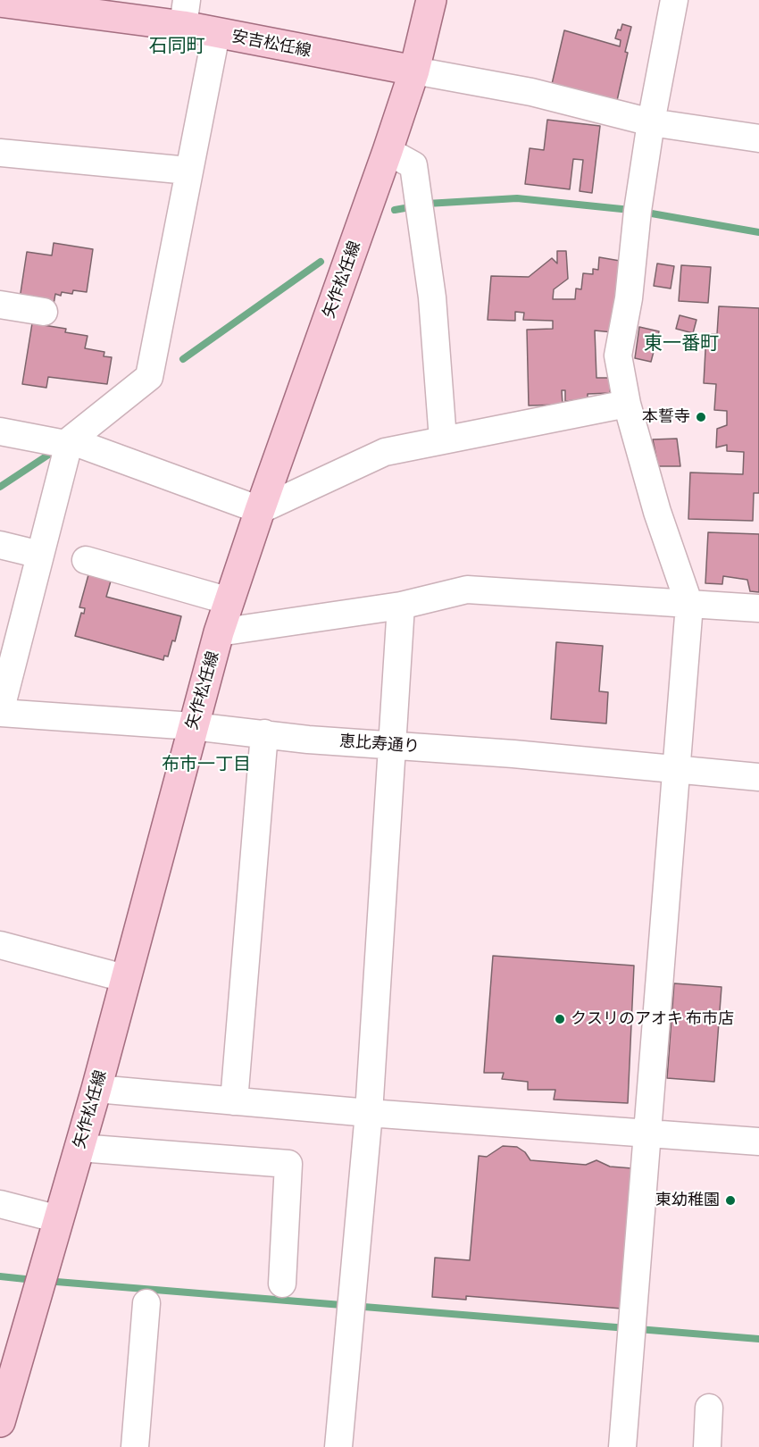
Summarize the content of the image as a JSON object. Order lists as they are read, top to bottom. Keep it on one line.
{"streets":{"main road":["安吉松任線","矢作松任線"],"street":["恵比寿通り"]},"crossings":[["安吉松任線","矢作松任線"],["矢作松任線","恵比寿通り"]],"districts":["石同町","東一番町","布市一丁目"],"places":["本誓寺","クスリのアオキ 布市店","東幼稚園"]}
